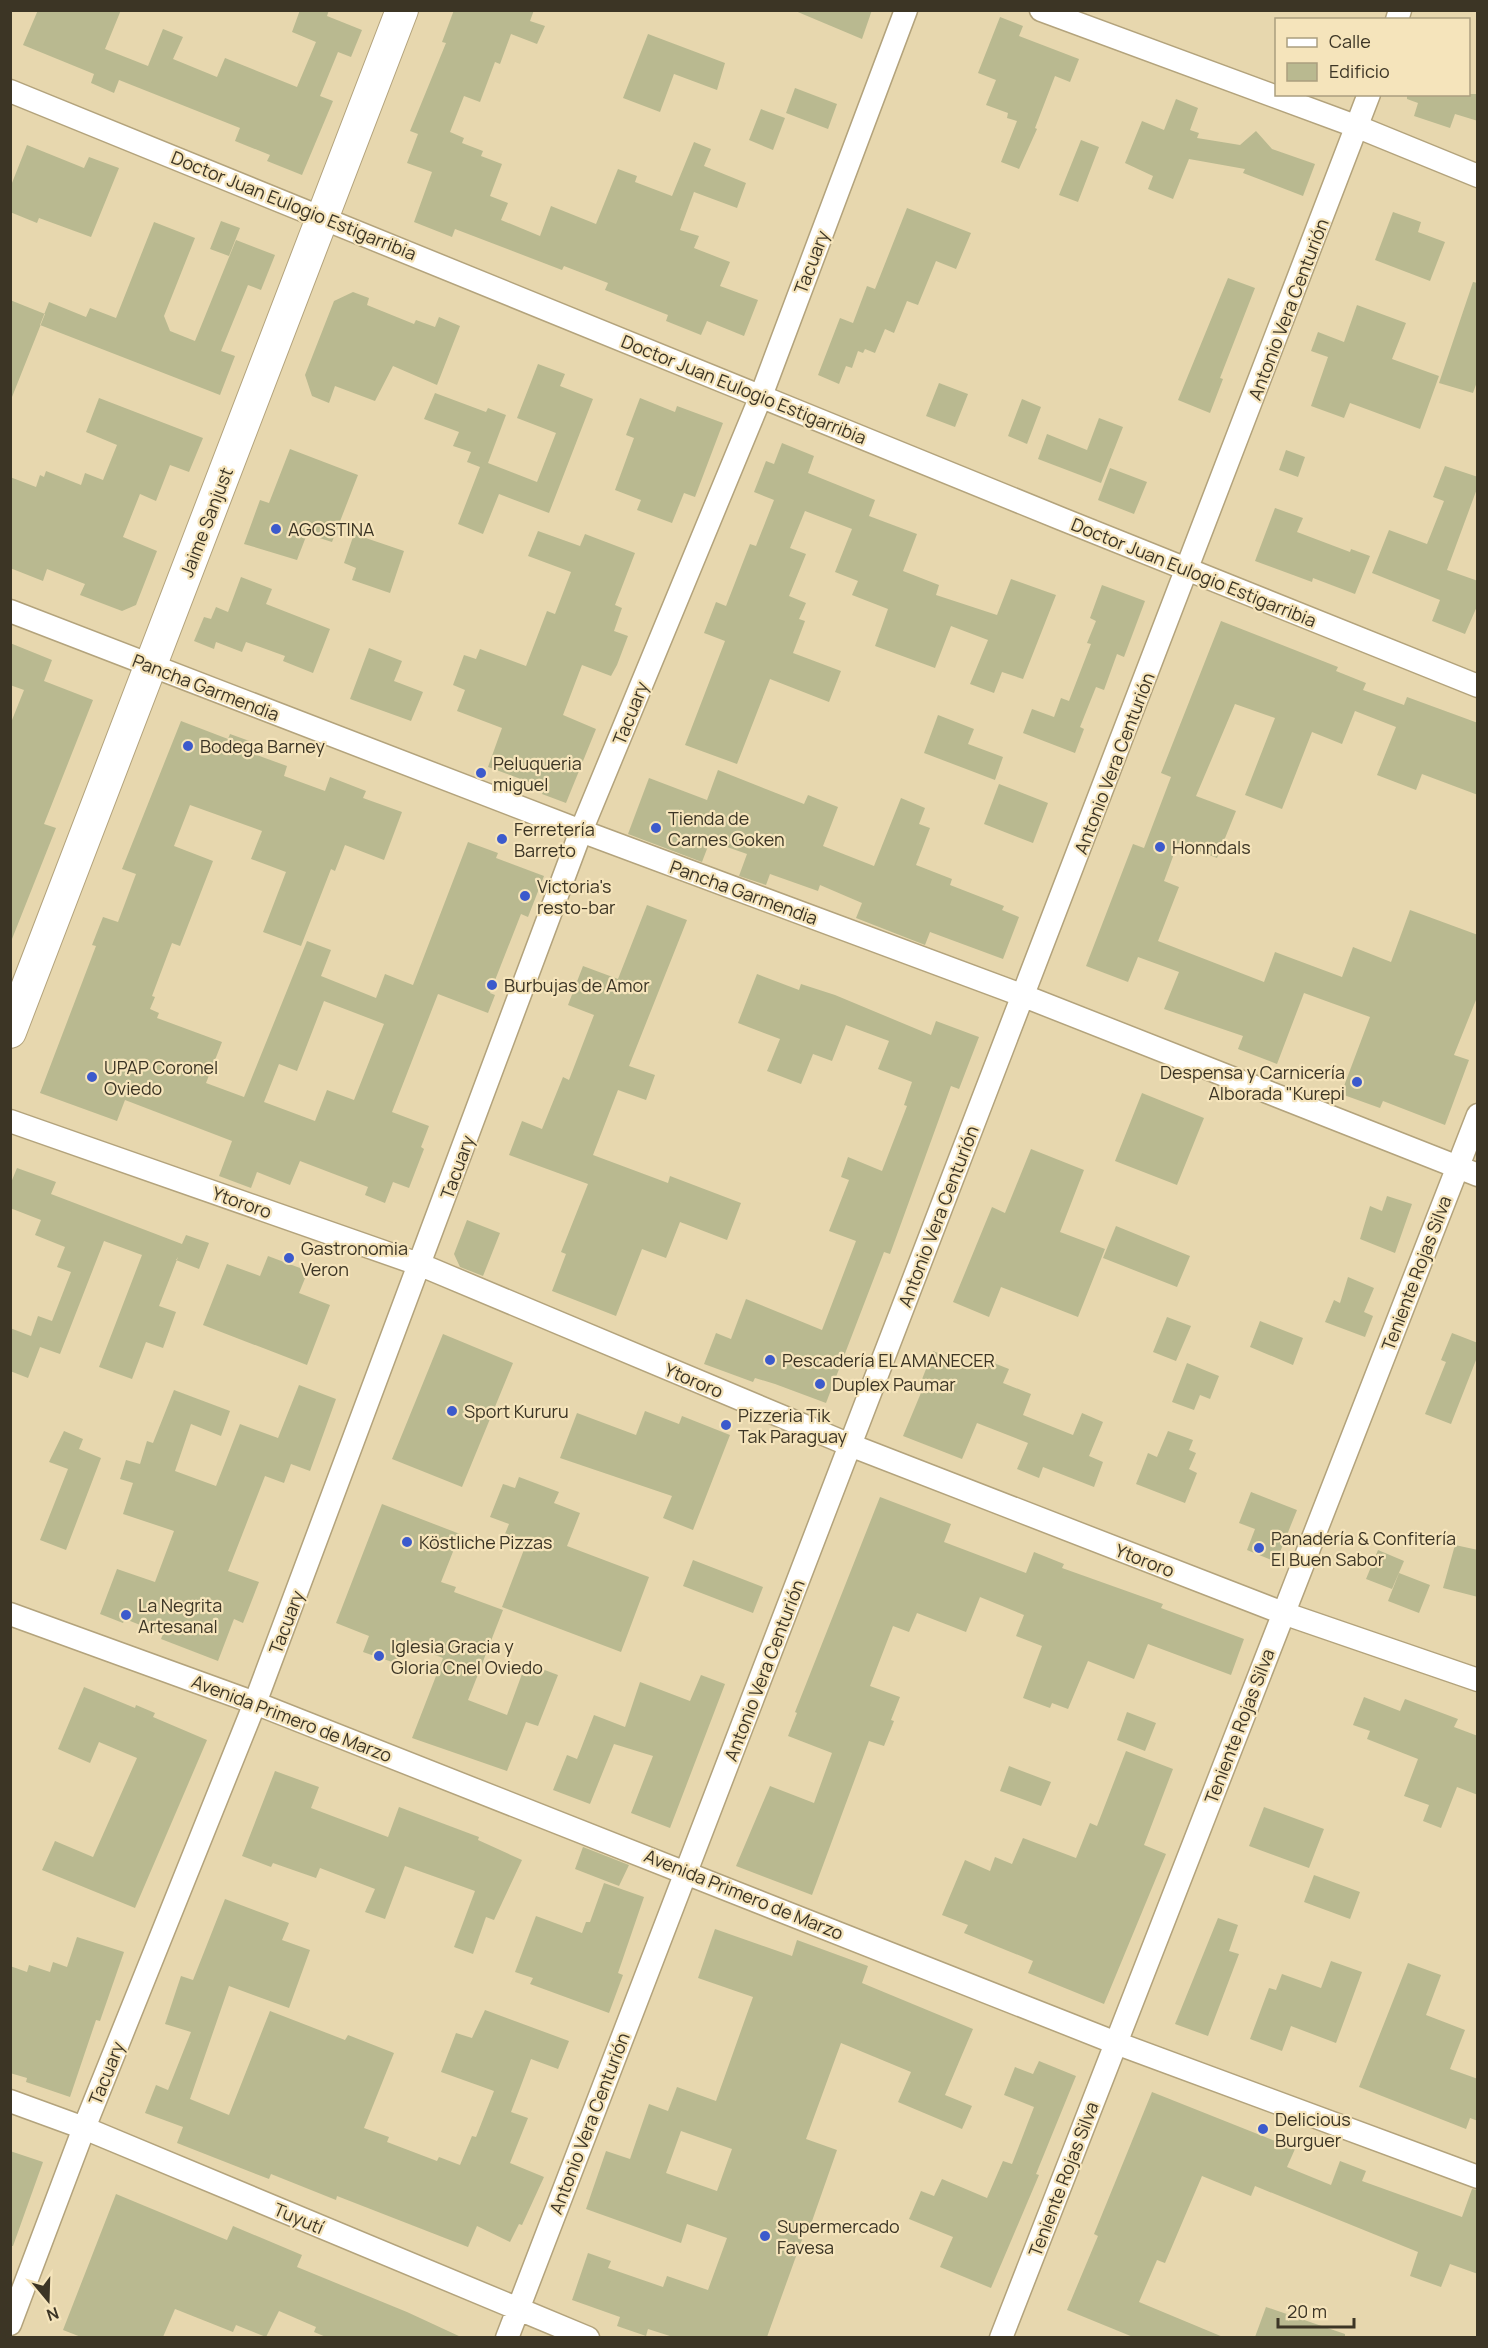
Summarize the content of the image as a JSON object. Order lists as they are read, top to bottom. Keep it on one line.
{"streets":{"main road":["Jaime Sanjust"],"street":["Doctor Juan Eulogio Estigarribia","Tacuary","Antonio Vera Centurión","Pancha Garmendia","Ytororo","Teniente Rojas Silva","Avenida Primero de Marzo","Tuyutí"]},"crossings":[["Doctor Juan Eulogio Estigarribia","Tacuary"],["Doctor Juan Eulogio Estigarribia","Antonio Vera Centurión"],["Doctor Juan Eulogio Estigarribia","Jaime Sanjust"],["Tacuary","Pancha Garmendia"],["Tacuary","Ytororo"],["Tacuary","Avenida Primero de Marzo"],["Tacuary","Tuyutí"],["Antonio Vera Centurión","Pancha Garmendia"],["Antonio Vera Centurión","Ytororo"],["Antonio Vera Centurión","Avenida Primero de Marzo"],["Antonio Vera Centurión","Tuyutí"],["Jaime Sanjust","Pancha Garmendia"],["Pancha Garmendia","Teniente Rojas Silva"],["Ytororo","Teniente Rojas Silva"],["Teniente Rojas Silva","Avenida Primero de Marzo"]],"places":["AGOSTINA","Bodega Barney","Peluqueria miguel","Tienda de Carnes Goken","Ferretería Barreto","Honndals","Victoria's resto-bar","Burbujas de Amor","UPAP Coronel Oviedo","Despensa y Carnicería Alborada \"Kurepi","Gastronomia Veron","Pescadería EL AMANECER","Duplex Paumar","Sport Kururu","Pizzeria Tik Tak Paraguay","Köstliche Pizzas","Panadería & Confitería El Buen Sabor","La Negrita Artesanal","Iglesia Gracia y Gloria Cnel Oviedo","Delicious Burguer","Supermercado Favesa"],"legend":["Calle","Edificio"],"scale_bar":"20 m","north":"bottom"}
